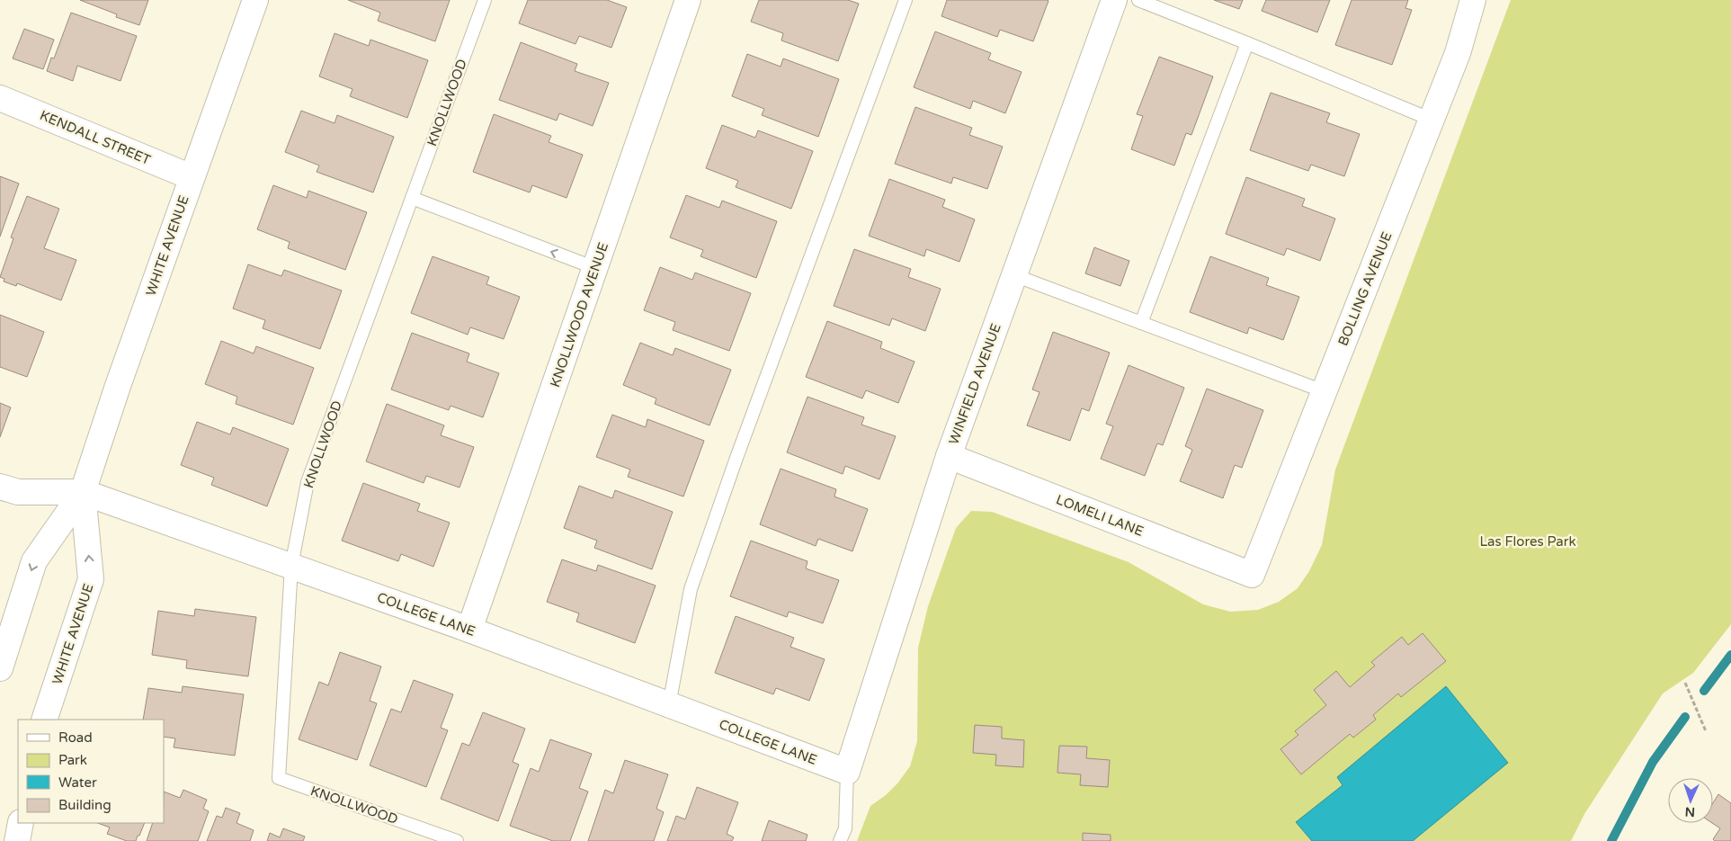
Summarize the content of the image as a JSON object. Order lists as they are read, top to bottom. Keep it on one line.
{"streets":{"street":["KENDALL STREET","WHITE AVENUE","BOLLING AVENUE","KNOLLWOOD AVENUE","WINFIELD AVENUE","LOMELI LANE","COLLEGE LANE"],"lane":["KNOLLWOOD"]},"crossings":[["KNOLLWOOD","COLLEGE LANE"],["KENDALL STREET","WHITE AVENUE"],["WHITE AVENUE","COLLEGE LANE"],["BOLLING AVENUE","LOMELI LANE"],["KNOLLWOOD AVENUE","COLLEGE LANE"],["WINFIELD AVENUE","LOMELI LANE"],["WINFIELD AVENUE","COLLEGE LANE"]],"parks":["Las Flores Park"],"legend":["Road","Park","Water","Building"],"north":"bottom"}
